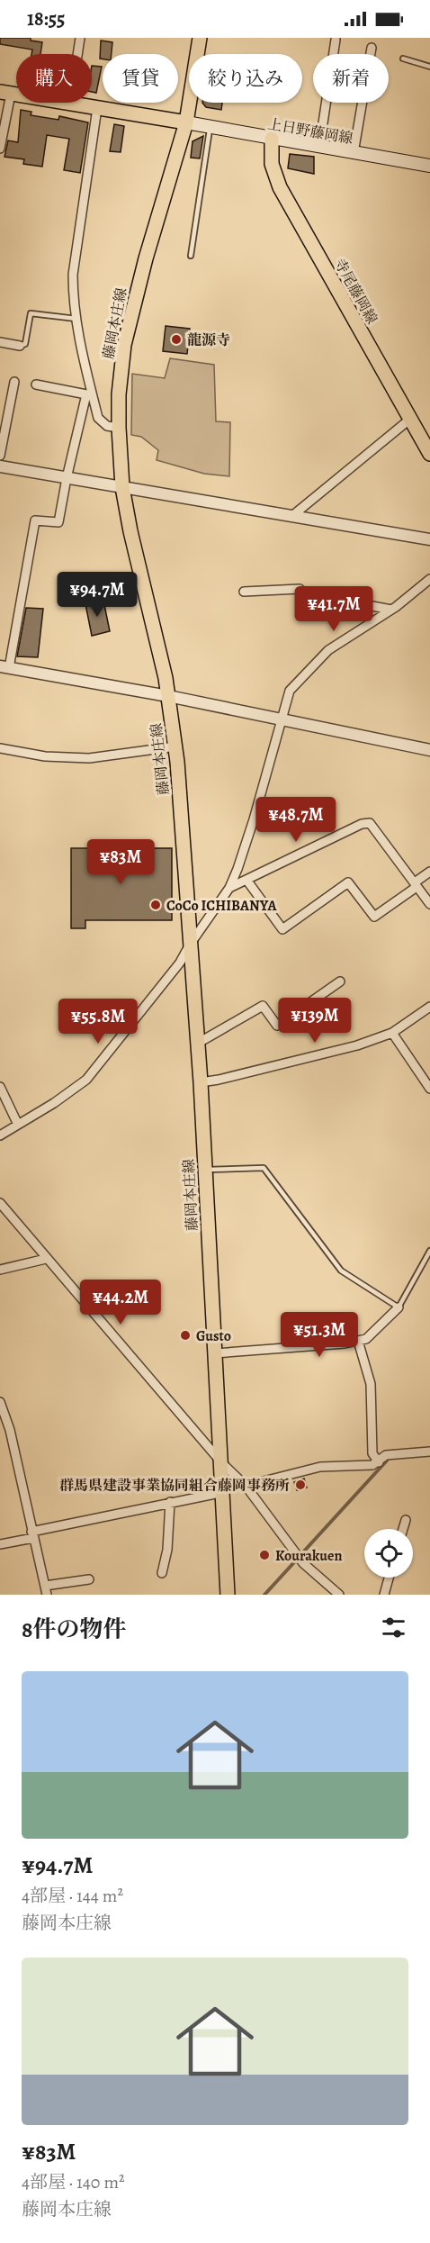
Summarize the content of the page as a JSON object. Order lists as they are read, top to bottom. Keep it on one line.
{"streets":{"main road":["上日野藤岡線","寺尾藤岡線","藤岡本庄線"]},"crossings":[["上日野藤岡線","寺尾藤岡線"],["上日野藤岡線","藤岡本庄線"]],"places":["龍源寺","CoCo ICHIBANYA","Gusto","群馬県建設事業協同組合藤岡事務所","Kourakuen"],"page":{"status":"18:55","chip":["購入","賃貸","絞り込み","新着"],"price":["¥94.7M","¥41.7M","¥48.7M","¥83M","¥139M","¥55.8M","¥44.2M","¥51.3M"],"heading":"8件の物件","list":[{"name":"¥94.7M","note":"4部屋 · 144 m² · 藤岡本庄線"},{"name":"¥83M","note":"4部屋 · 140 m² · 藤岡本庄線"}]}}
